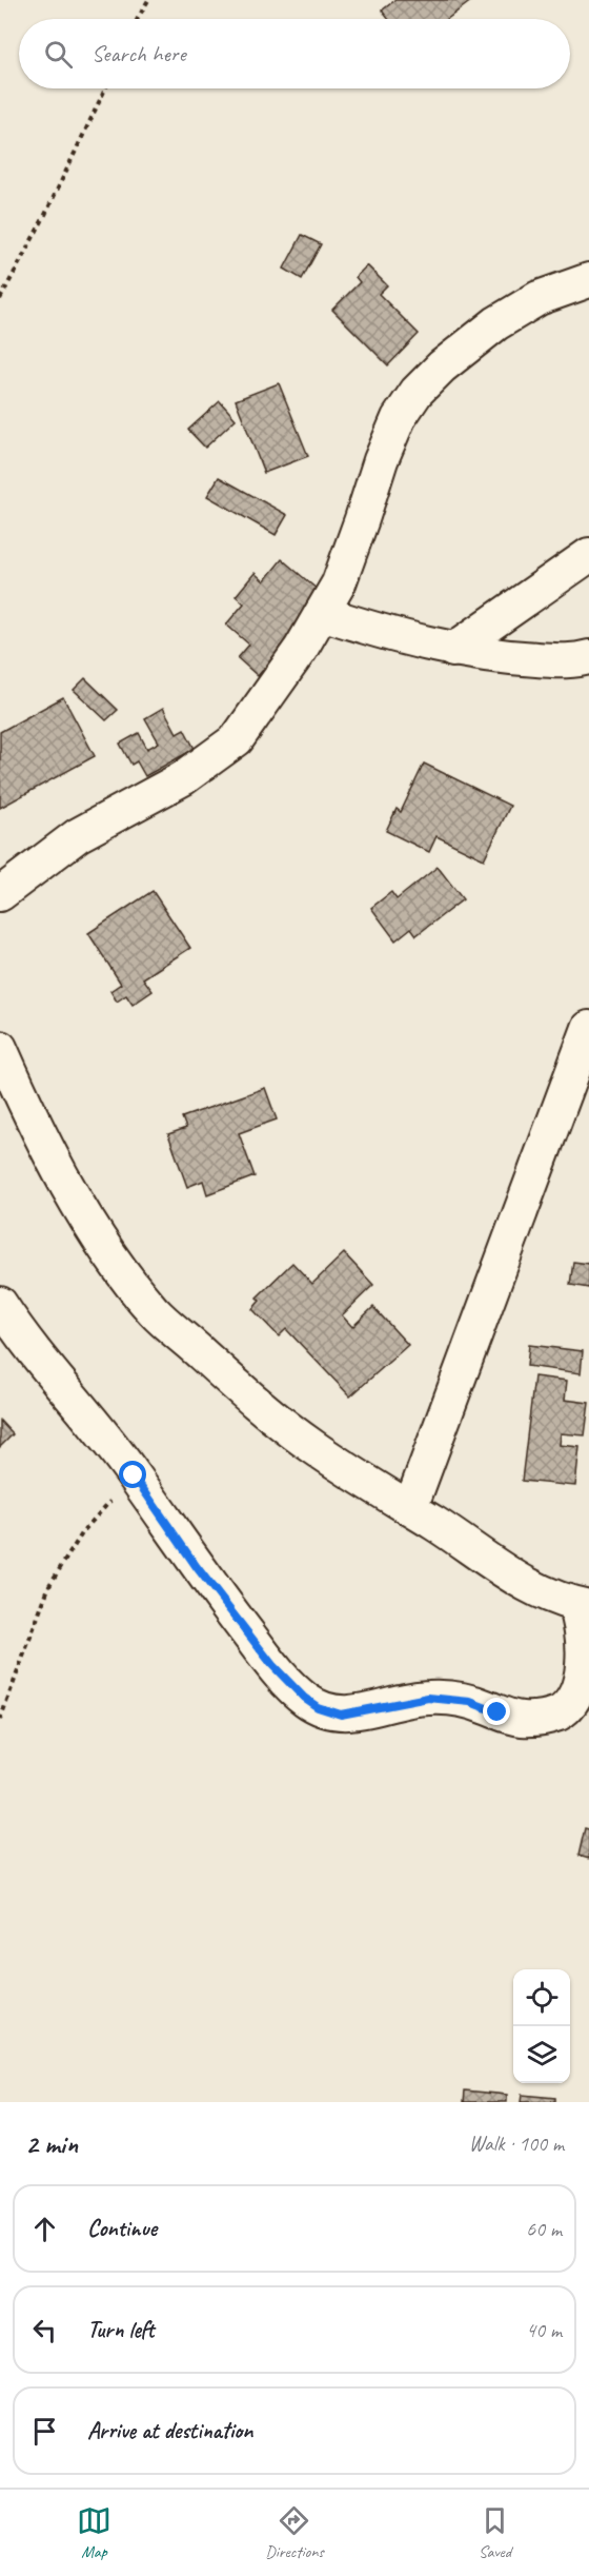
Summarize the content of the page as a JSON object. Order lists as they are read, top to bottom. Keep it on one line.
{"page":{"search":"Search here","heading":["2 min","Walk · 100 m"],"list":[["Continue","60 m"],["Turn left","40 m"],"Arrive at destination"],"nav":["Map","Directions","Saved"]}}
